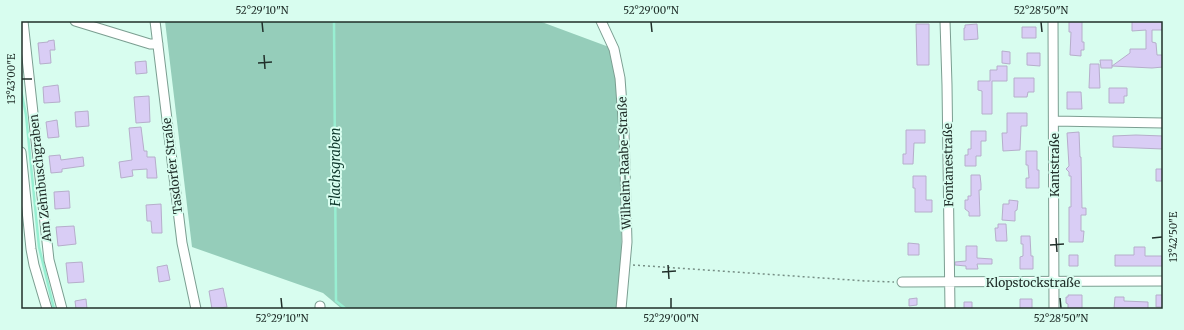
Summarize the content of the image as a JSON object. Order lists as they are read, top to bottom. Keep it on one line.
{"streets":{"street":["Wilhelm-Raabe-Straße","Fontanestraße","Kantstraße","Tasdorfer Straße","Am Zehnbuschgraben","Klopstockstraße"]},"crossings":[["Fontanestraße","Klopstockstraße"],["Kantstraße","Klopstockstraße"]],"water":["Flachsgraben"],"coordinates":["52°29'10\"N","52°29'00\"N","52°28'50\"N","13°43'00\"E","13°42'50\"E"]}
